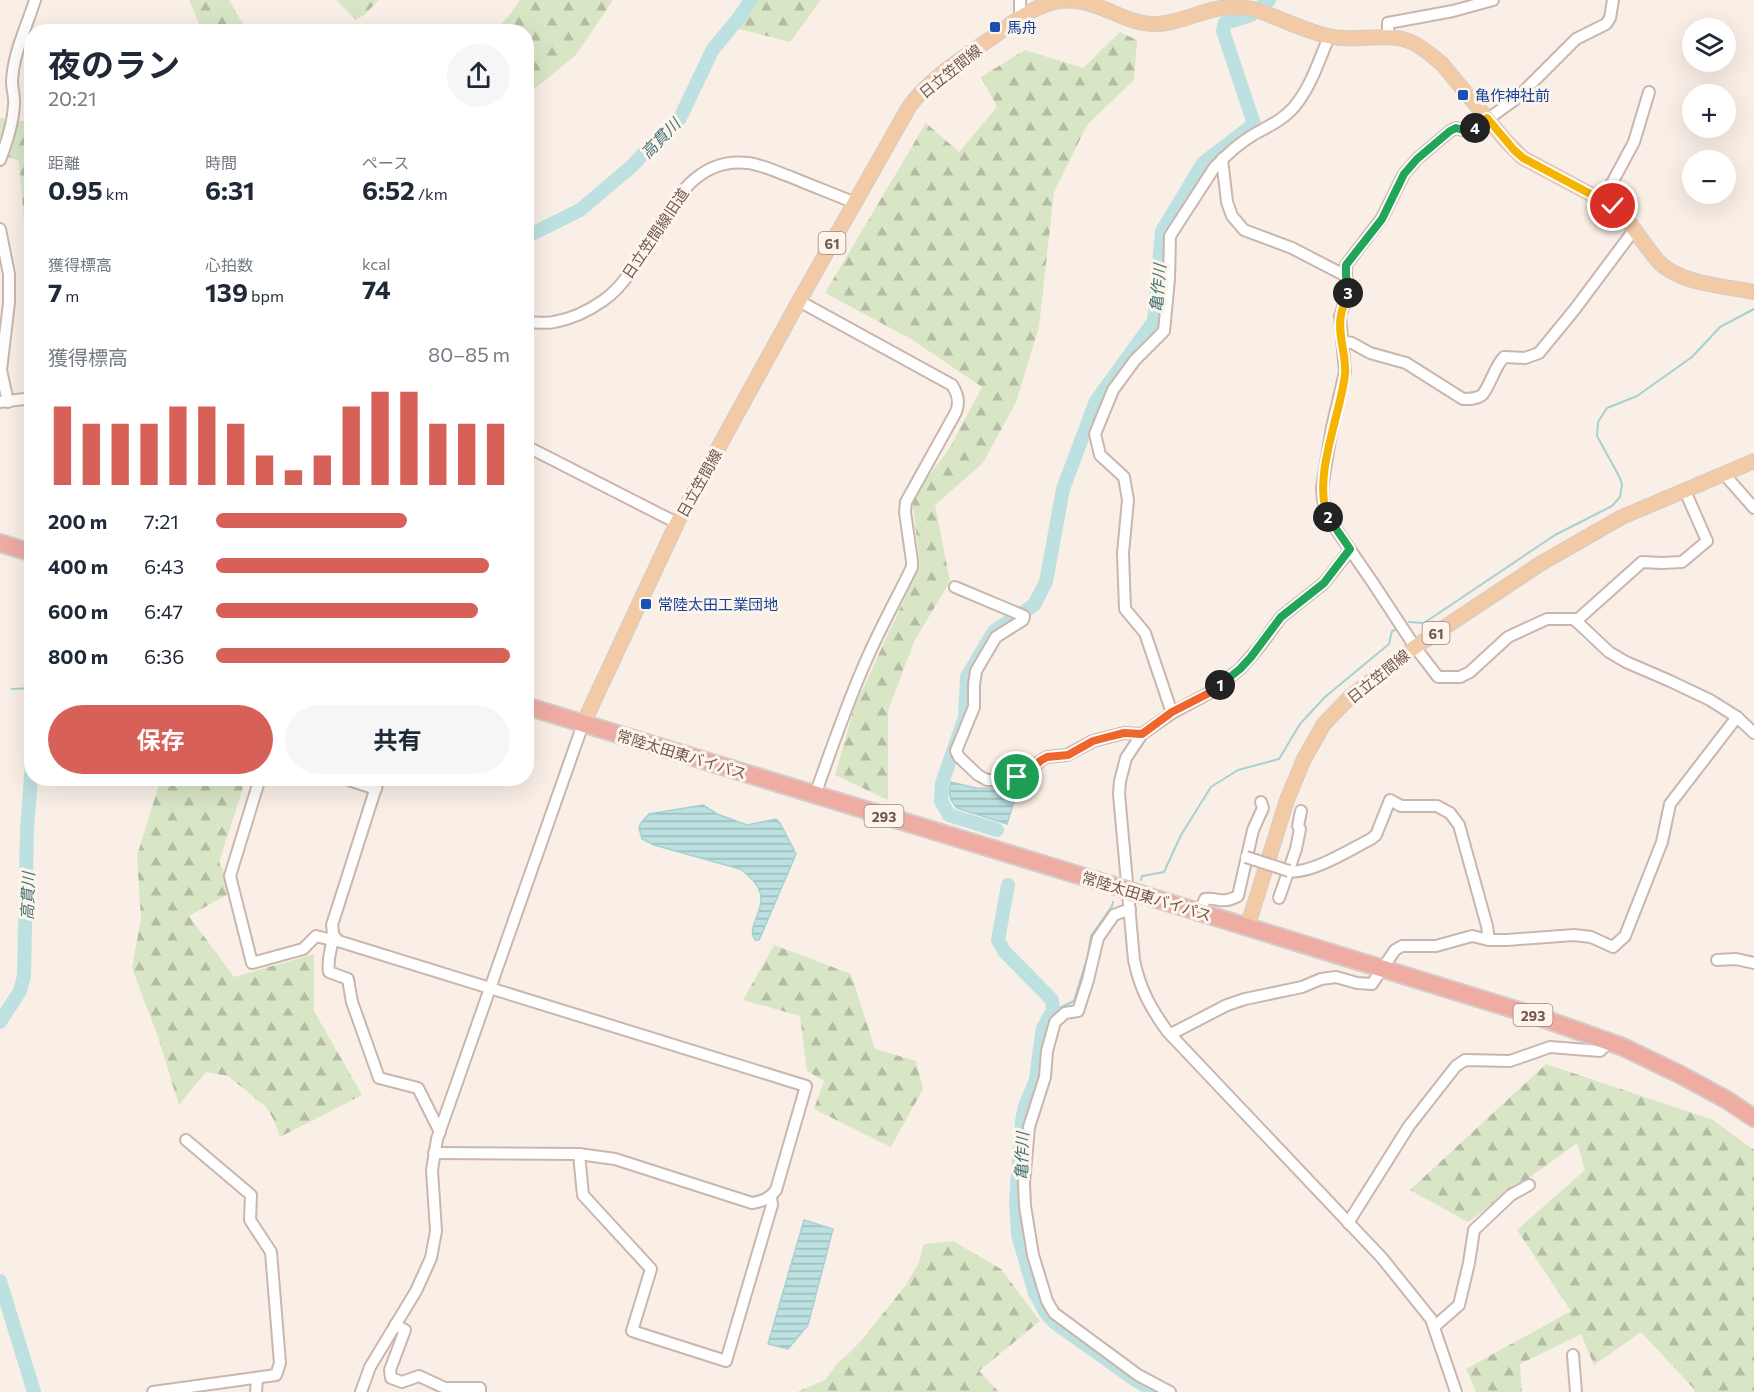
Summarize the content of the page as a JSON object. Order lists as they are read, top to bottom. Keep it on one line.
{"streets":{"highway":["常陸太田東バイパス","293"],"main road":["日立笠間線","61"],"street":["日立笠間線旧道"]},"crossings":[["日立笠間線","日立笠間線旧道"],["日立笠間線","常陸太田東バイパス"]],"water":["高貫川","亀作川"],"places":{"transit":["馬舟","亀作神社前","常陸太田工業団地"]},"page":{"map_buttons":["+","−"],"heading":["夜のラン","20:21"],"pins":["4","3","2","1"],"stats":[["距離","0.95 km"],["時間","6:31"],["ペース","6:52 /km"],["獲得標高","7 m"],["心拍数","139 bpm"],["kcal","74"]],"chart":["獲得標高","80–85 m"],"list":[{"name":"200 m","note":"7:21"},{"name":"400 m","note":"6:43"},{"name":"600 m","note":"6:47"},{"name":"800 m","note":"6:36"}],"buttons":["保存","共有"]}}
